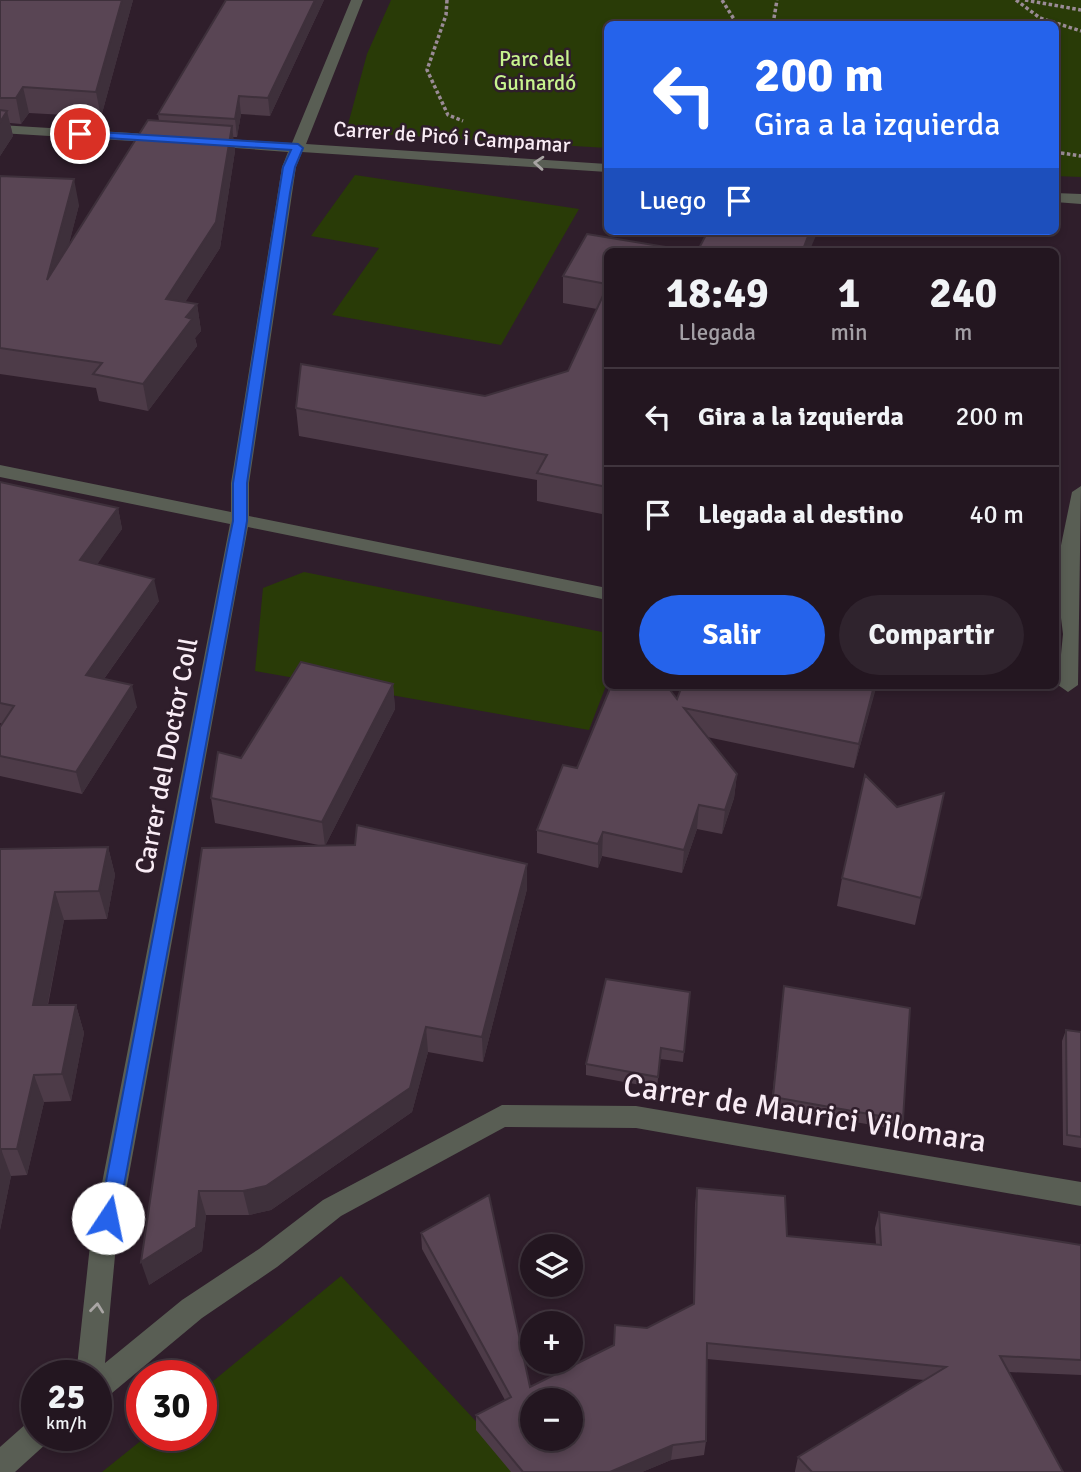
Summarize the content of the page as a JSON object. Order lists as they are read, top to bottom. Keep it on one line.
{"streets":{"street":["Carrer de Picó i Campamar","Carrer del Doctor Coll","Carrer de Maurici Vilomara"]},"crossings":[["Carrer de Picó i Campamar","Carrer del Doctor Coll"]],"one_way":["Carrer de Picó i Campamar","Carrer del Doctor Coll"],"parks":["Parc del Guinardó"],"page":{"turn":["200 m","Gira a la izquierda"],"then":"Luego","eta":["18:49","Llegada","1","min","240","m"],"list":[{"name":"Gira a la izquierda","value":"200 m"},{"name":"Llegada al destino","value":"40 m"}],"buttons":["Salir","Compartir"],"map_buttons":["+","−"],"speed":"25 km/h","limit":"30"}}
